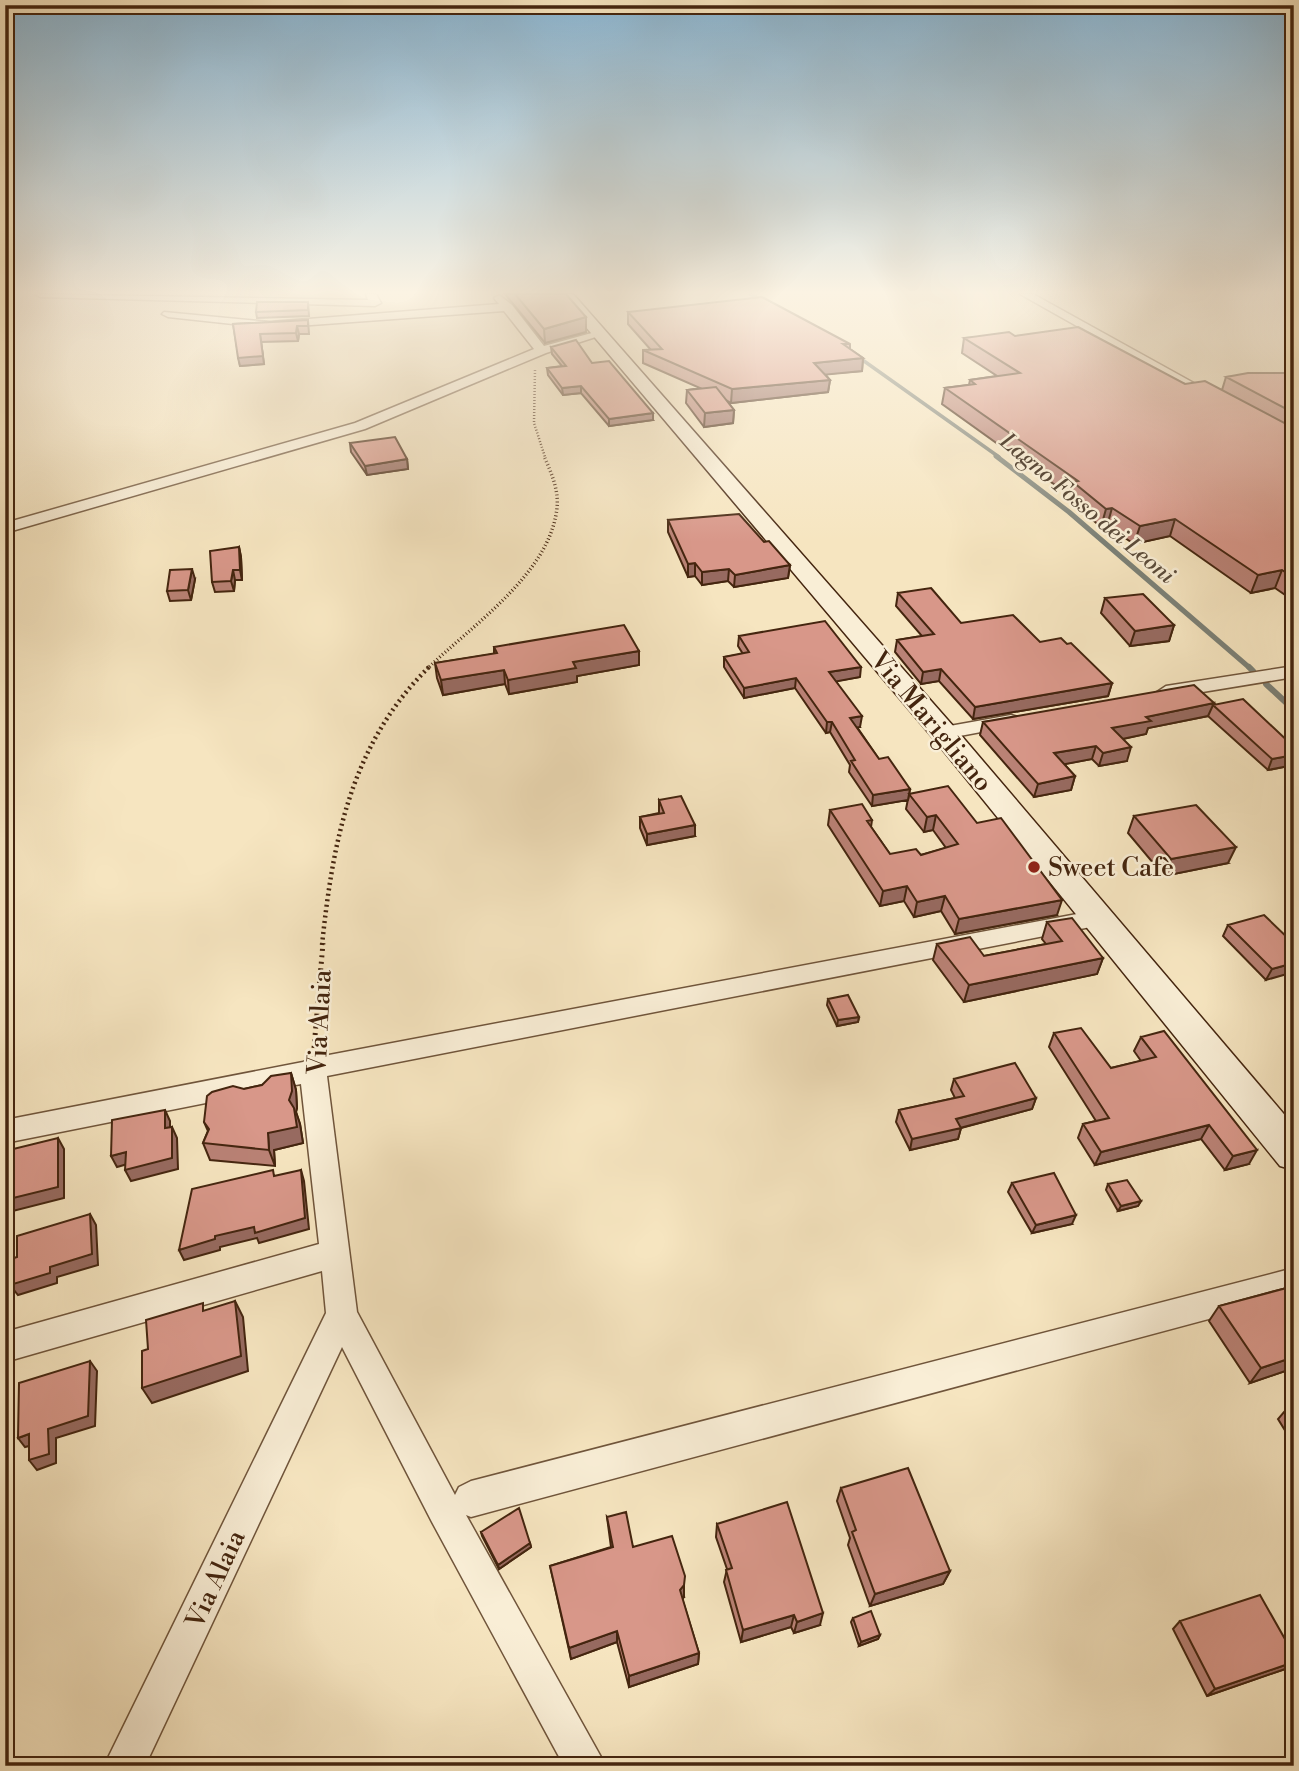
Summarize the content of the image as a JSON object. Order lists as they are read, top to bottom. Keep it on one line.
{"streets":{"street":["Via Marigliano","Via Alaia"]},"water":["Lagno Fosso dei Leoni"],"places":["Sweet Cafè"]}
